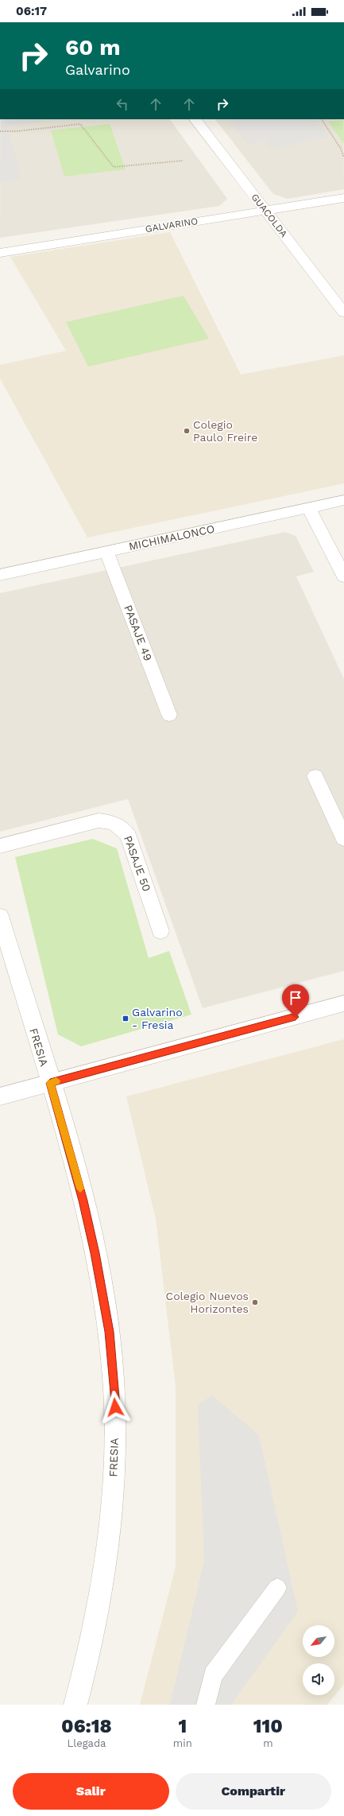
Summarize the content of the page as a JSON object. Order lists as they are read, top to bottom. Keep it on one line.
{"streets":{"street":["GUACOLDA","GALVARINO","MICHIMALONCO","PASAJE 49","PASAJE 50","FRESIA"]},"crossings":[["GUACOLDA","GALVARINO"],["MICHIMALONCO","PASAJE 49"]],"places":{"other":["Colegio Paulo Freire","Colegio Nuevos Horizontes"],"transit":["Galvarino - Fresia"]},"north":"bottom left","page":{"status":"06:17","turn":["60 m","Galvarino"],"eta":["06:18","Llegada","1","min","110","m"],"buttons":["Salir","Compartir"]}}
